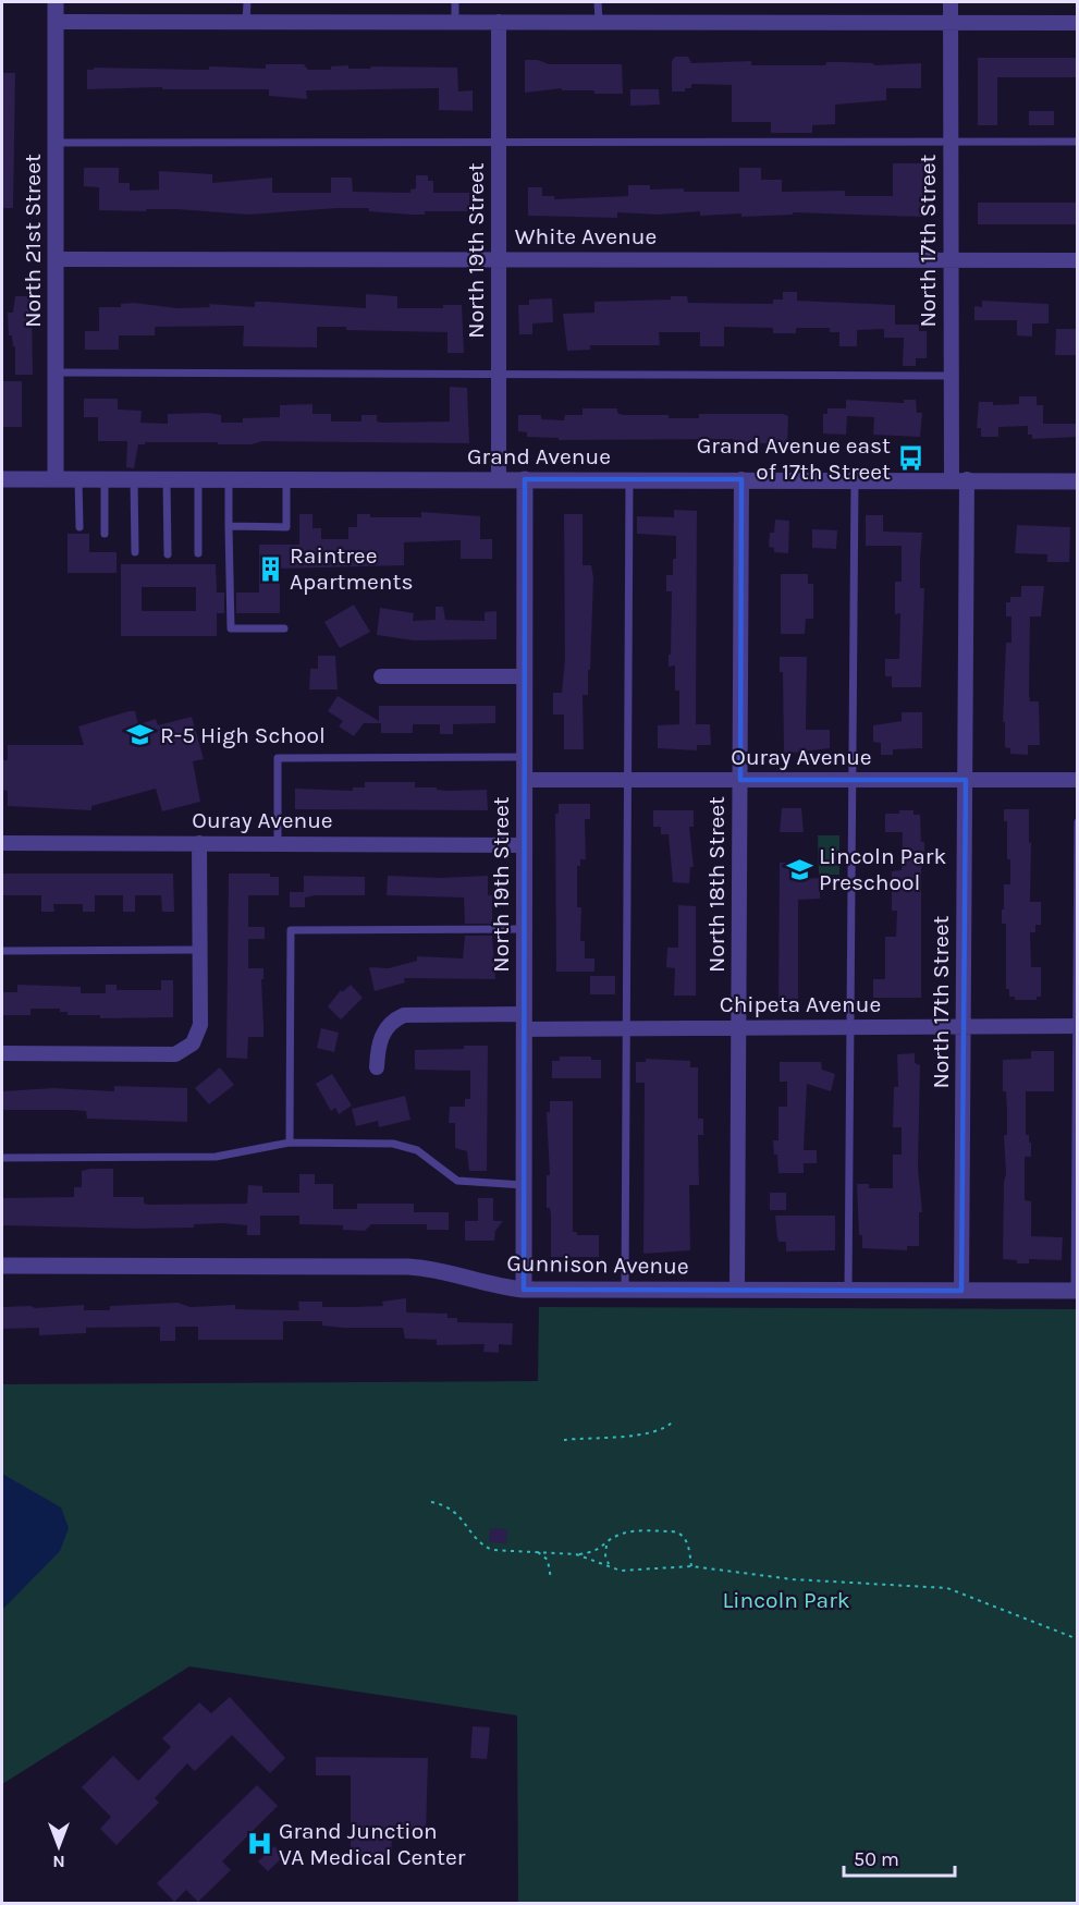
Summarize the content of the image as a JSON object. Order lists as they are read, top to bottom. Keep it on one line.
{"streets":{"street":["White Avenue","North 21st Street","North 17th Street","North 19th Street","Grand Avenue","Ouray Avenue","North 18th Street","Chipeta Avenue","Gunnison Avenue"]},"crossings":[["White Avenue","North 21st Street"],["White Avenue","North 17th Street"],["White Avenue","North 19th Street"],["North 21st Street","Grand Avenue"],["North 17th Street","Grand Avenue"],["North 17th Street","Ouray Avenue"],["North 17th Street","Chipeta Avenue"],["North 17th Street","Gunnison Avenue"],["North 19th Street","Grand Avenue"],["North 19th Street","Ouray Avenue"],["North 19th Street","Chipeta Avenue"],["North 19th Street","Gunnison Avenue"],["Grand Avenue","North 18th Street"],["Ouray Avenue","North 18th Street"],["North 18th Street","Chipeta Avenue"],["North 18th Street","Gunnison Avenue"]],"parks":["Lincoln Park"],"places":{"bus stop":["Grand Avenue east of 17th Street"],"building":["Raintree Apartments"],"school or university":["R-5 High School","Lincoln Park Preschool"],"hospital":["Grand Junction VA Medical Center"]},"scale_bar":"50 m","north":"bottom"}
